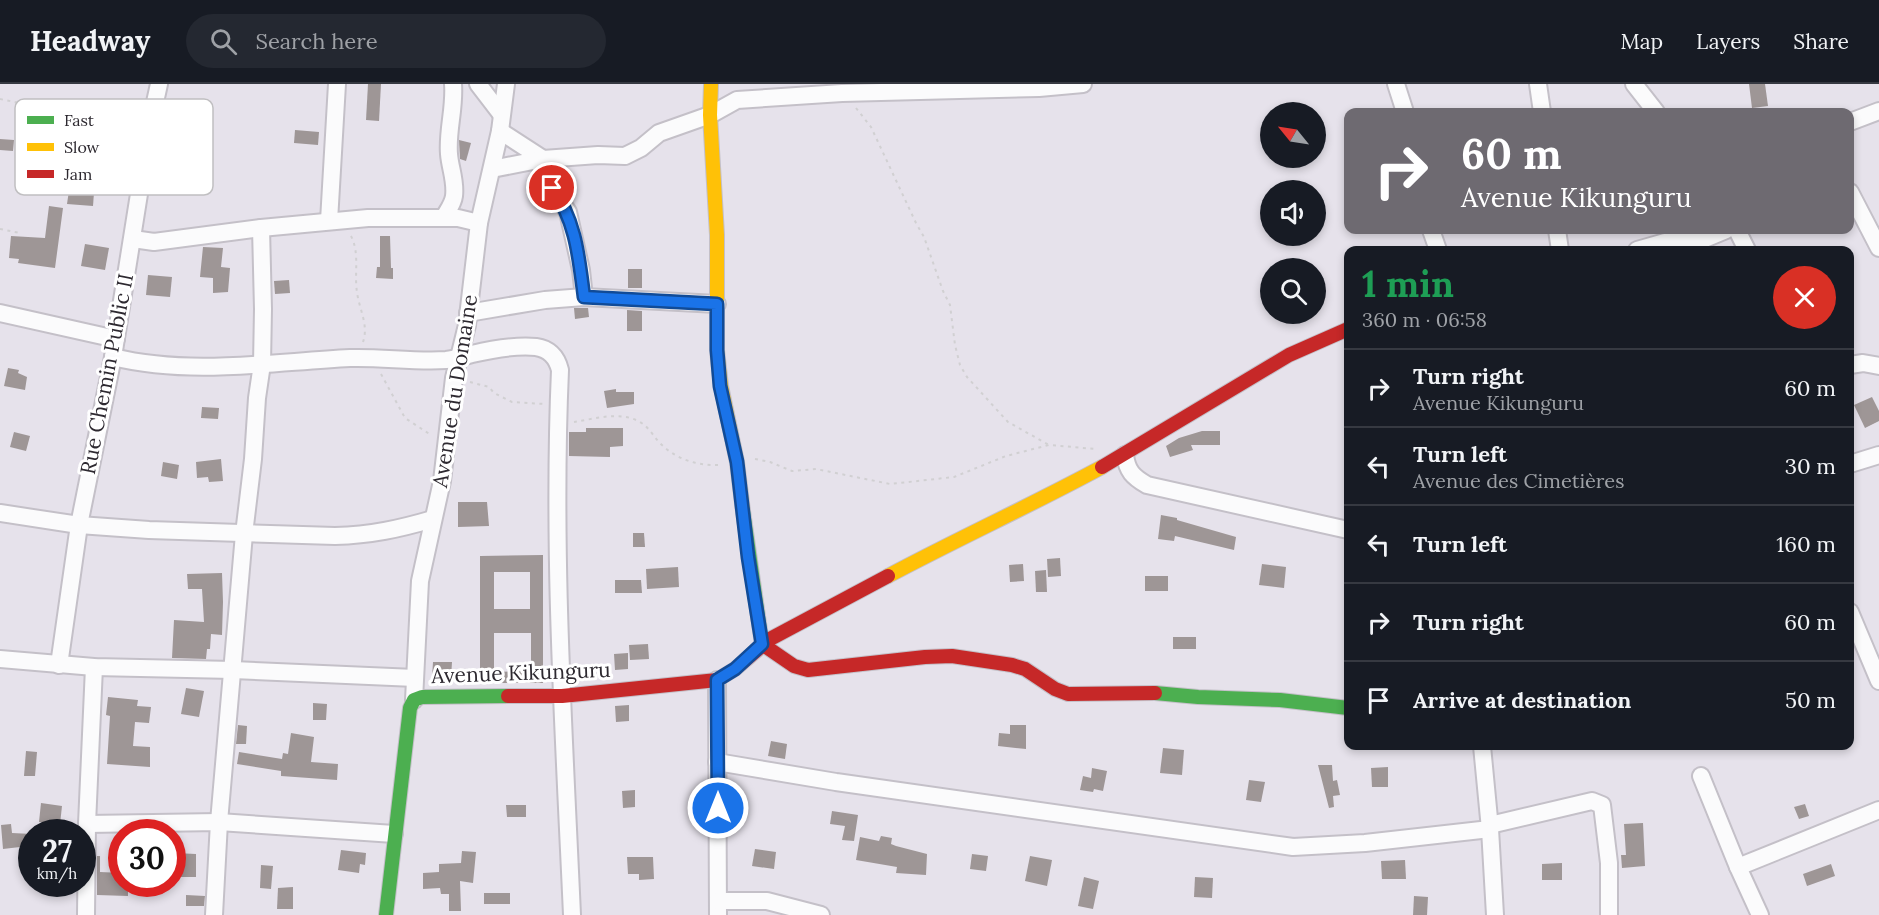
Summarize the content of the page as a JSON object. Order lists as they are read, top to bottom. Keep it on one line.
{"streets":{"street":["Rue Chemin Public II","Avenue du Domaine","Avenue Kikunguru"]},"crossings":[["Avenue du Domaine","Avenue Kikunguru"]],"legend":["Fast","Slow","Jam"],"north":"top left","page":{"header":"Headway","search":"Search here","nav":["Map","Layers","Share"],"turn":["60 m","Avenue Kikunguru"],"heading":["1 min","360 m · 06:58"],"list":[{"name":"Turn right","note":"Avenue Kikunguru","value":"60 m"},{"name":"Turn left","note":"Avenue des Cimetières","value":"30 m"},{"name":"Turn left","value":"160 m"},{"name":"Turn right","value":"60 m"},{"name":"Arrive at destination","value":"50 m"}],"speed":"27 km/h","limit":"30"}}
